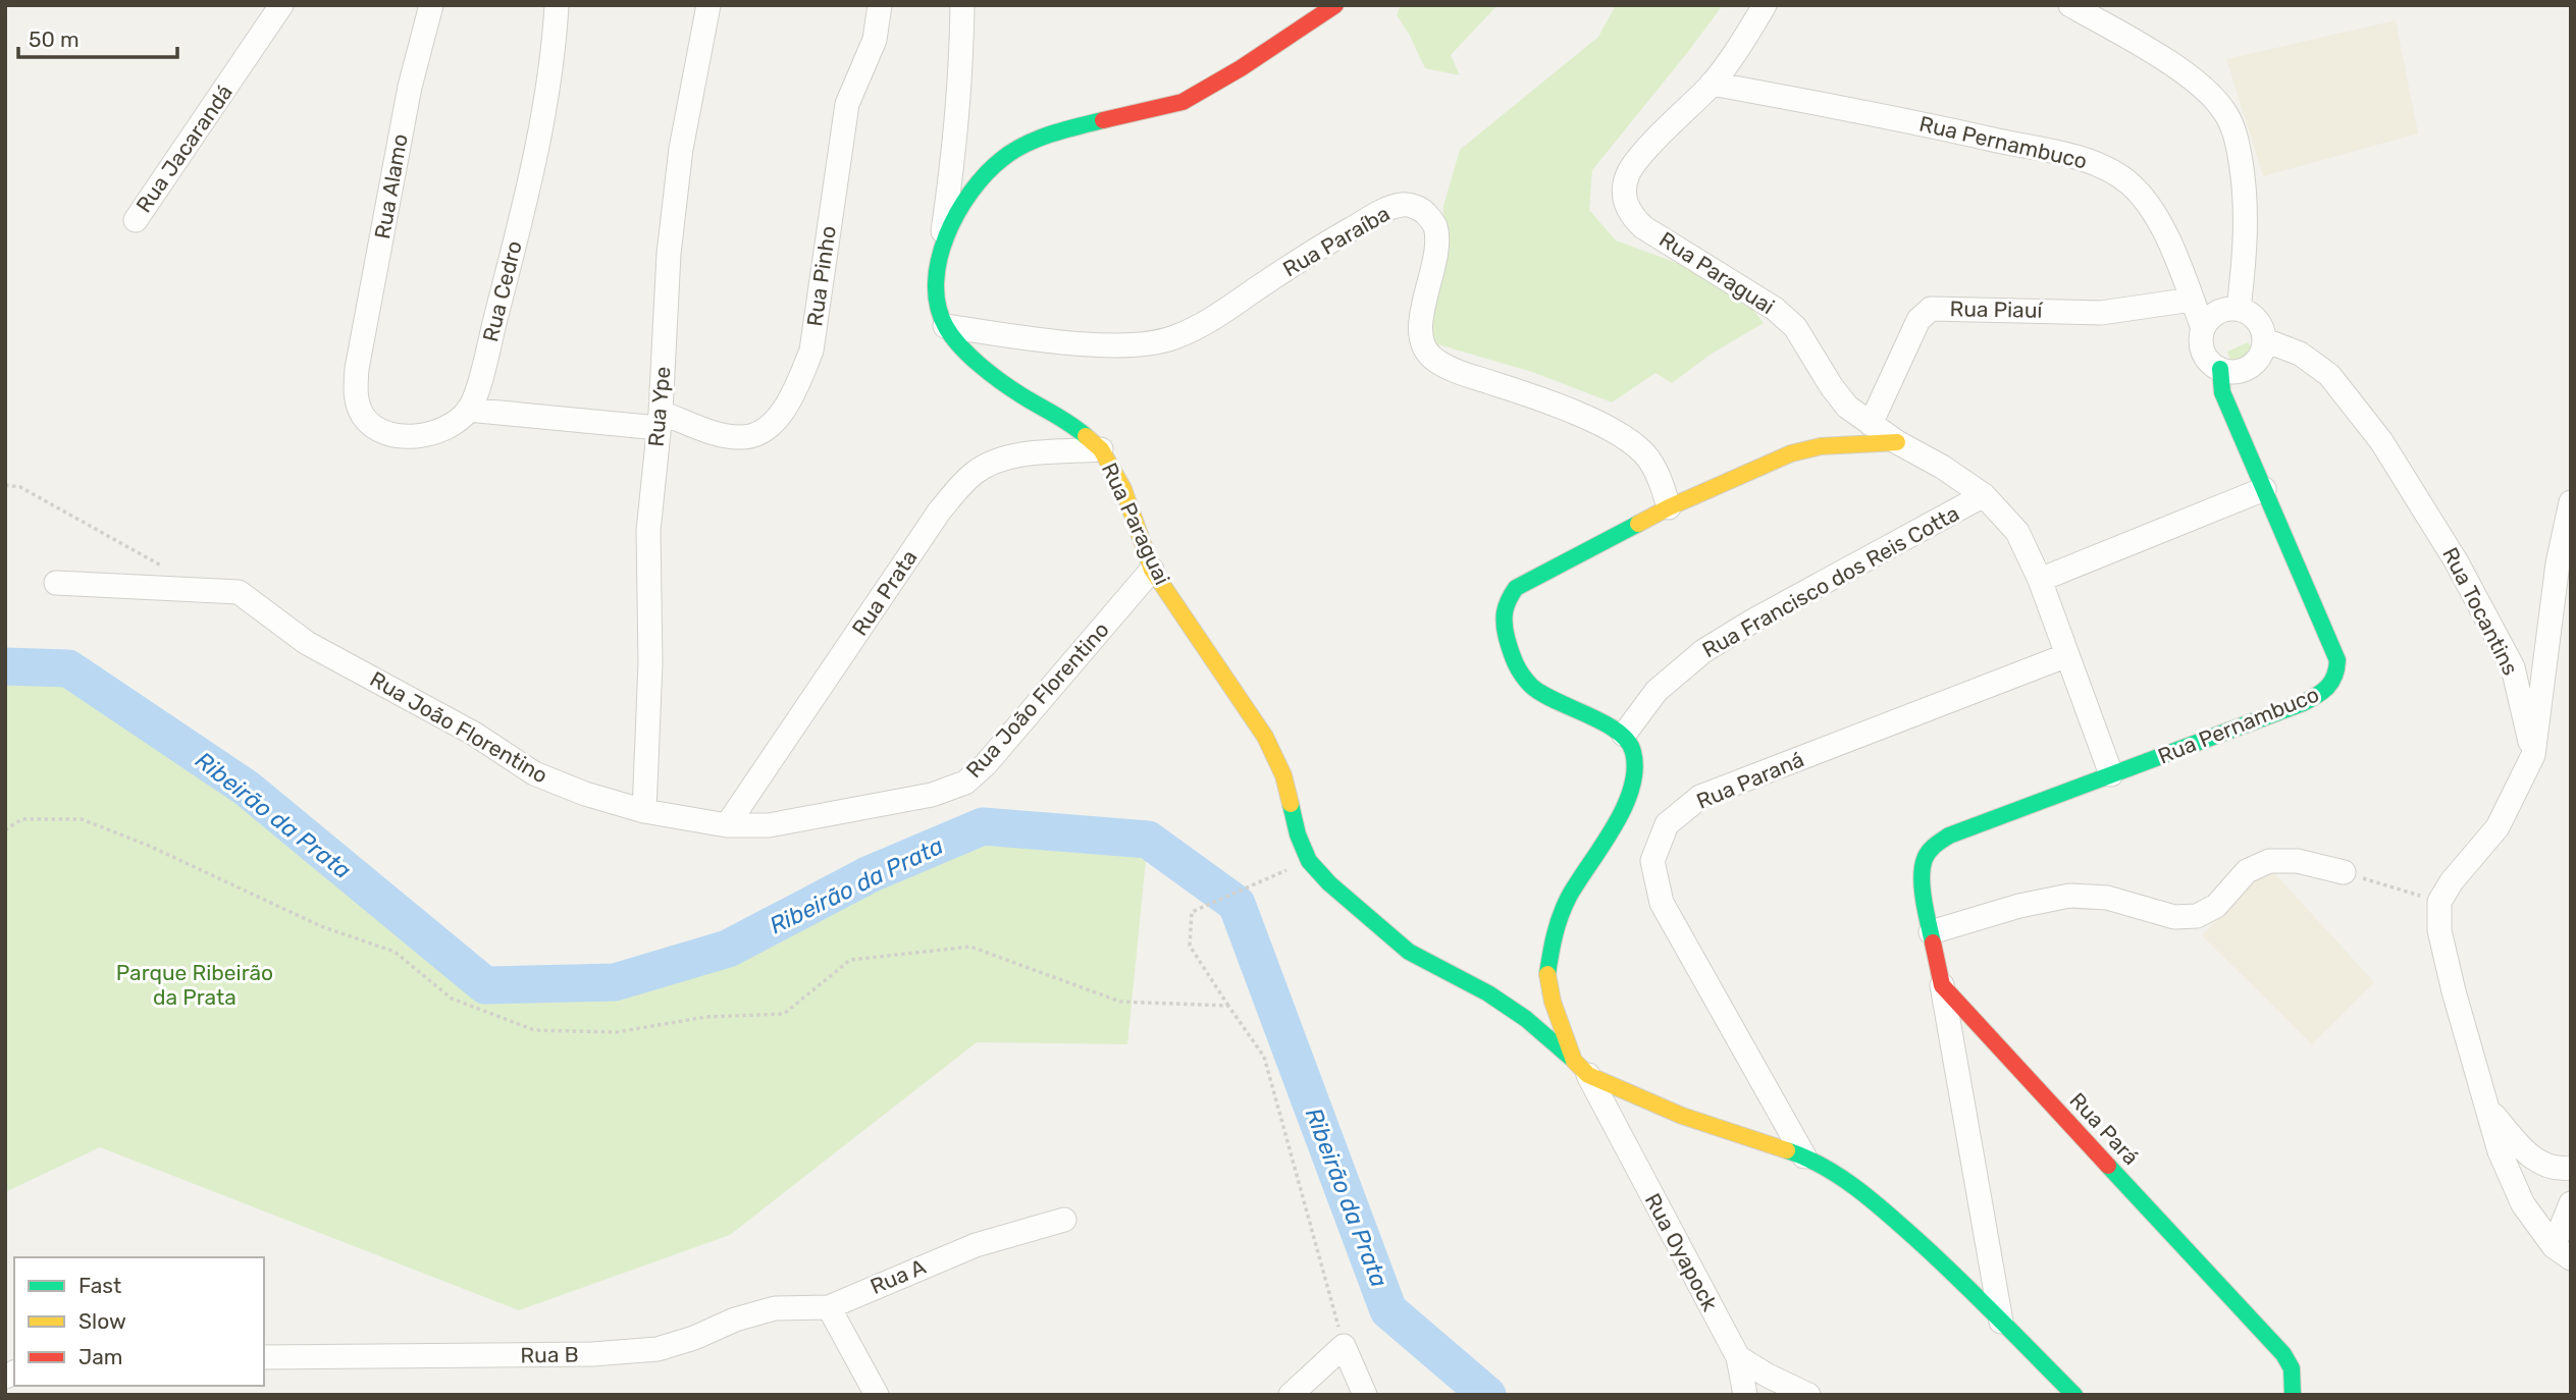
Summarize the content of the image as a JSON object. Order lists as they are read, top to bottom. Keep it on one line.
{"streets":{"street":["Rua Pernambuco","Rua Jacarandá","Rua Alamo","Rua Paraíba","Rua Paraguai","Rua Pinho","Rua Cedro","Rua Piauí","Rua Ype","Rua Francisco dos Reis Cotta","Rua Prata","Rua Tocantins","Rua João Florentino","Rua Paraná","Rua Pará","Rua Oyapock","Rua A","Rua B"]},"crossings":[["Rua Pernambuco","Rua Paraguai"],["Rua Pernambuco","Rua Piauí"],["Rua Pernambuco","Rua Tocantins"],["Rua Pernambuco","Rua Pará"],["Rua Alamo","Rua Pinho"],["Rua Alamo","Rua Cedro"],["Rua Paraíba","Rua Paraguai"],["Rua Paraguai","Rua Piauí"],["Rua Paraguai","Rua Francisco dos Reis Cotta"],["Rua Paraguai","Rua Prata"],["Rua Paraguai","Rua João Florentino"],["Rua Paraguai","Rua Paraná"],["Rua Paraguai","Rua Oyapock"],["Rua Pinho","Rua Cedro"],["Rua Pinho","Rua Ype"],["Rua Ype","Rua João Florentino"],["Rua Prata","Rua João Florentino"],["Rua A","Rua B"]],"water":["Ribeirão da Prata"],"parks":["Parque Ribeirão da Prata"],"legend":["Fast","Slow","Jam"],"scale_bar":"50 m"}
